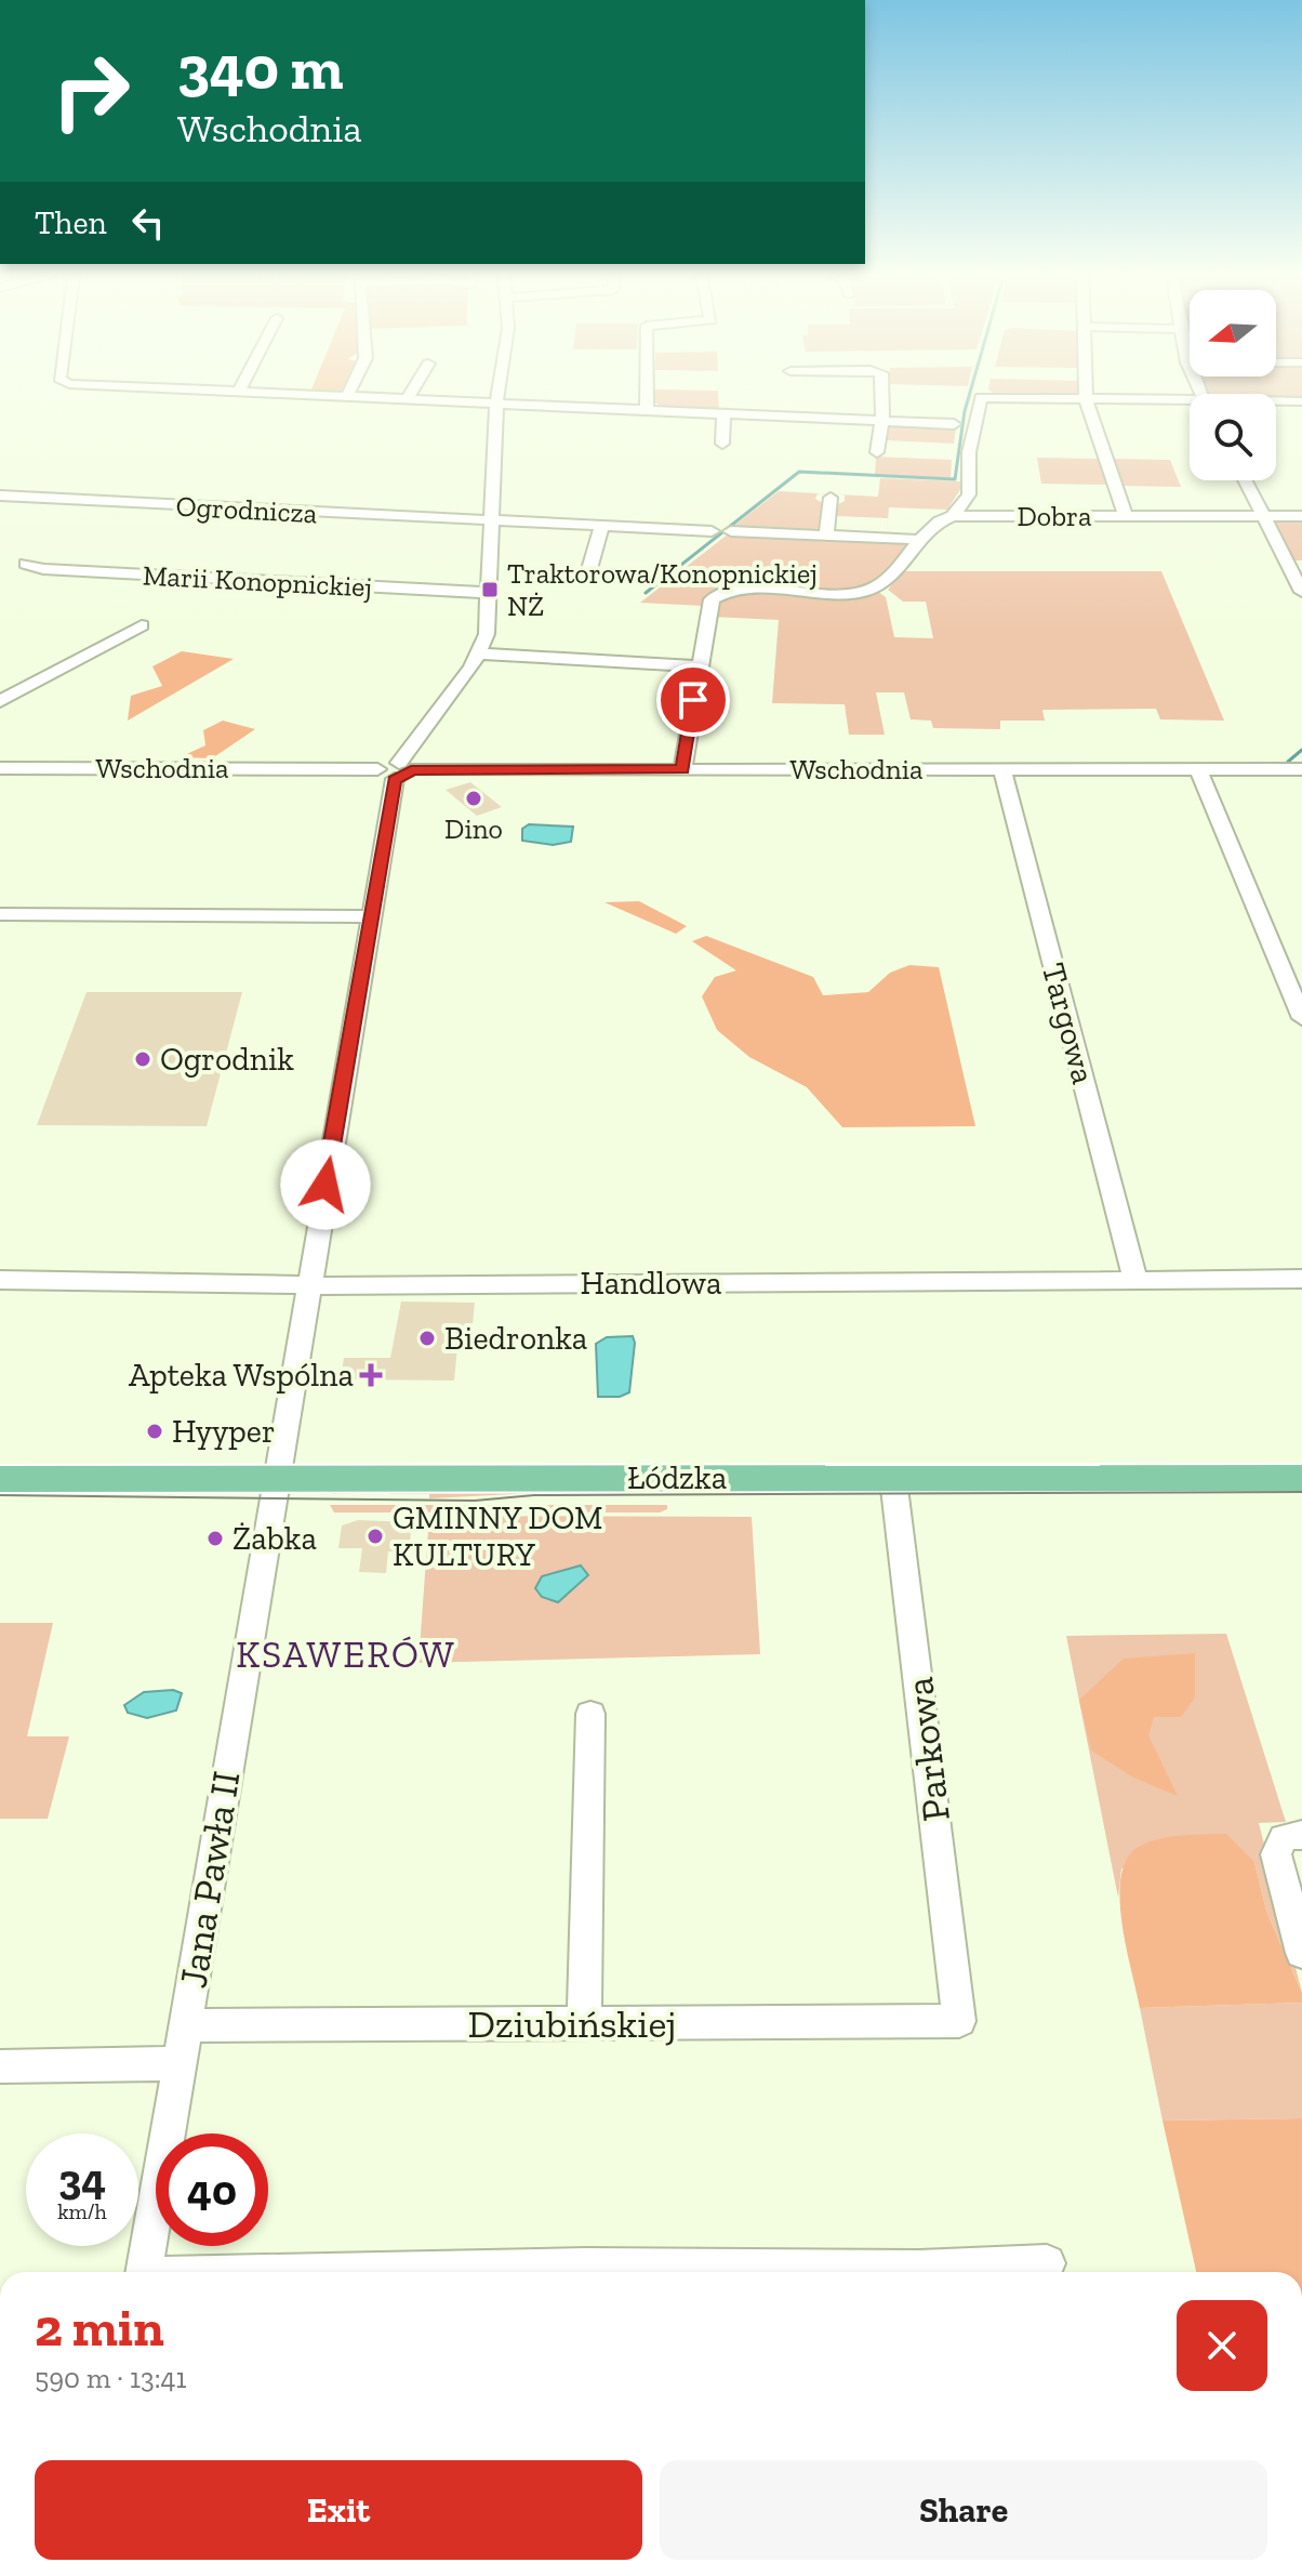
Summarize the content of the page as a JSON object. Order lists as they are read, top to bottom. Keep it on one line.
{"streets":{"main road":["Łódzka"],"street":["Ogrodnicza","Dobra","Marii Konopnickiej","Wschodnia","Targowa","Handlowa","Parkowa","Jana Pawła II","Dziubińskiej"]},"crossings":[["Wschodnia","Targowa"],["Wschodnia","Jana Pawła II"],["Targowa","Handlowa"],["Handlowa","Jana Pawła II"],["Łódzka","Parkowa"],["Łódzka","Jana Pawła II"],["Parkowa","Dziubińskiej"],["Jana Pawła II","Dziubińskiej"]],"districts":["KSAWERÓW"],"places":{"transit":["Traktorowa/Konopnickiej NŻ"],"other":["Dino","Ogrodnik","Biedronka","Hyyper","GMINNY DOM KULTURY","Żabka"],"health":["Apteka Wspólna"]},"north":"left","page":{"turn":["340 m","Wschodnia"],"then":"Then","speed":"34 km/h","limit":"40","heading":["2 min","590 m · 13:41"],"buttons":["Exit","Share"]}}
